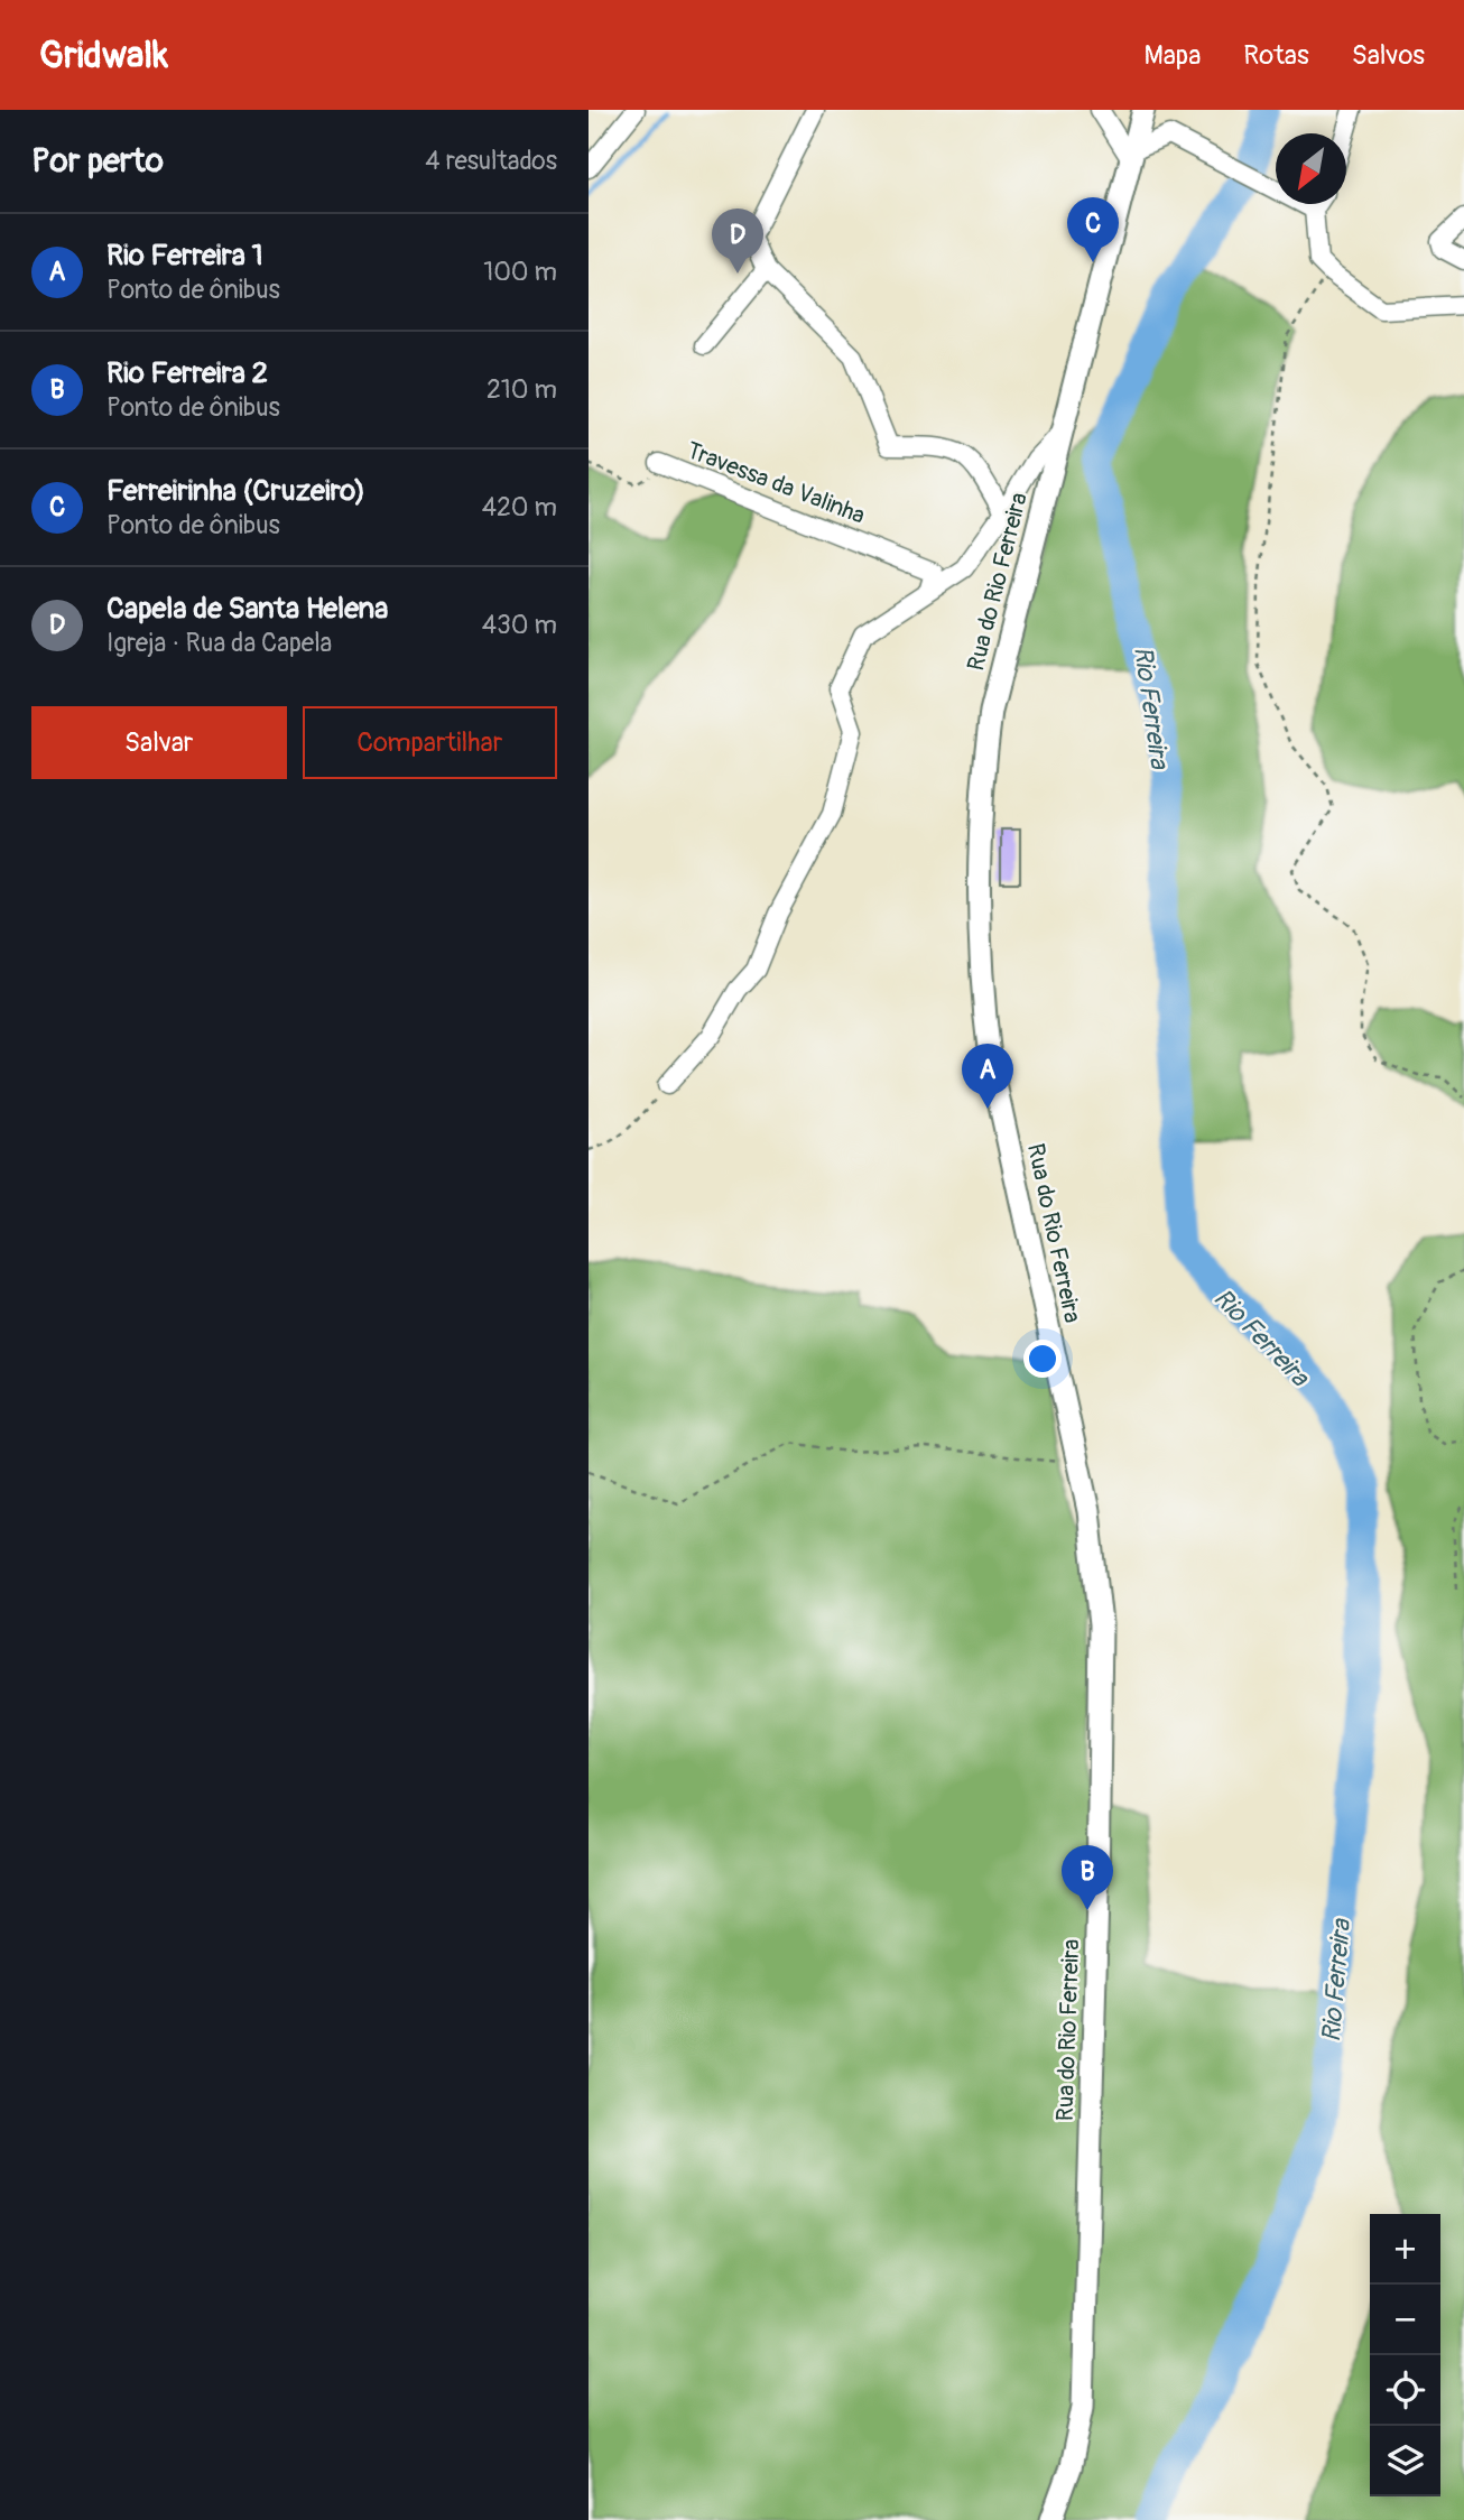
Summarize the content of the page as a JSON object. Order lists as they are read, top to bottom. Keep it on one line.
{"streets":{"street":["Travessa da Valinha","Rua do Rio Ferreira"]},"water":["Rio Ferreira"],"north":"bottom left","page":{"header":"Gridwalk","nav":["Mapa","Rotas","Salvos"],"heading":["Por perto","4 resultados"],"pins":["C","D","A","B"],"list":[{"mark":"A","name":"Rio Ferreira 1","note":"Ponto de ônibus","value":"100 m"},{"mark":"B","name":"Rio Ferreira 2","note":"Ponto de ônibus","value":"210 m"},{"mark":"C","name":"Ferreirinha (Cruzeiro)","note":"Ponto de ônibus","value":"420 m"},{"mark":"D","name":"Capela de Santa Helena","note":"Igreja · Rua da Capela","value":"430 m"}],"buttons":["Salvar","Compartilhar"],"map_buttons":["+","−"]}}
